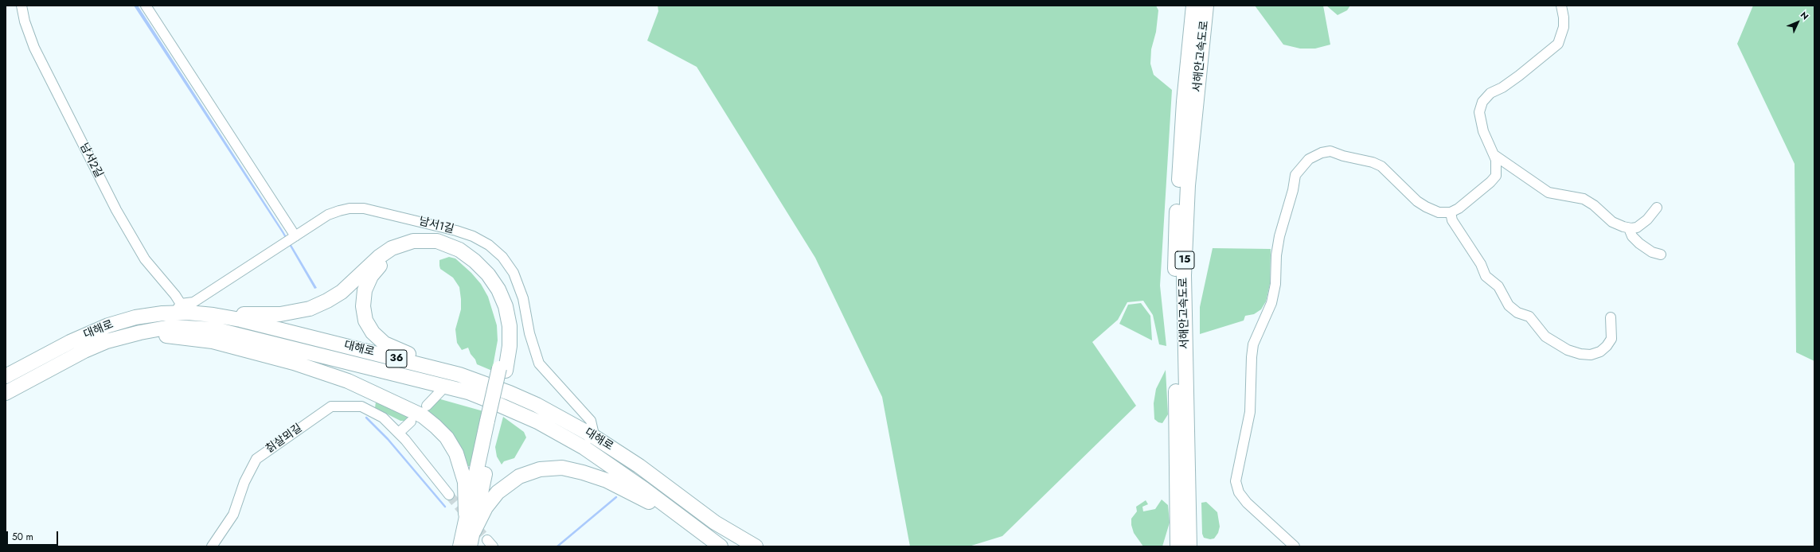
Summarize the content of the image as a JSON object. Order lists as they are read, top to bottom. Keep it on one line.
{"streets":{"highway":["서해안고속도로","15","대해로","36"],"street":["남서2길","남서1길","칡살뫼길"]},"crossings":[["남서2길","남서1길"],["남서2길","대해로"],["남서1길","대해로"]],"scale_bar":"50 m","north":"top right"}
